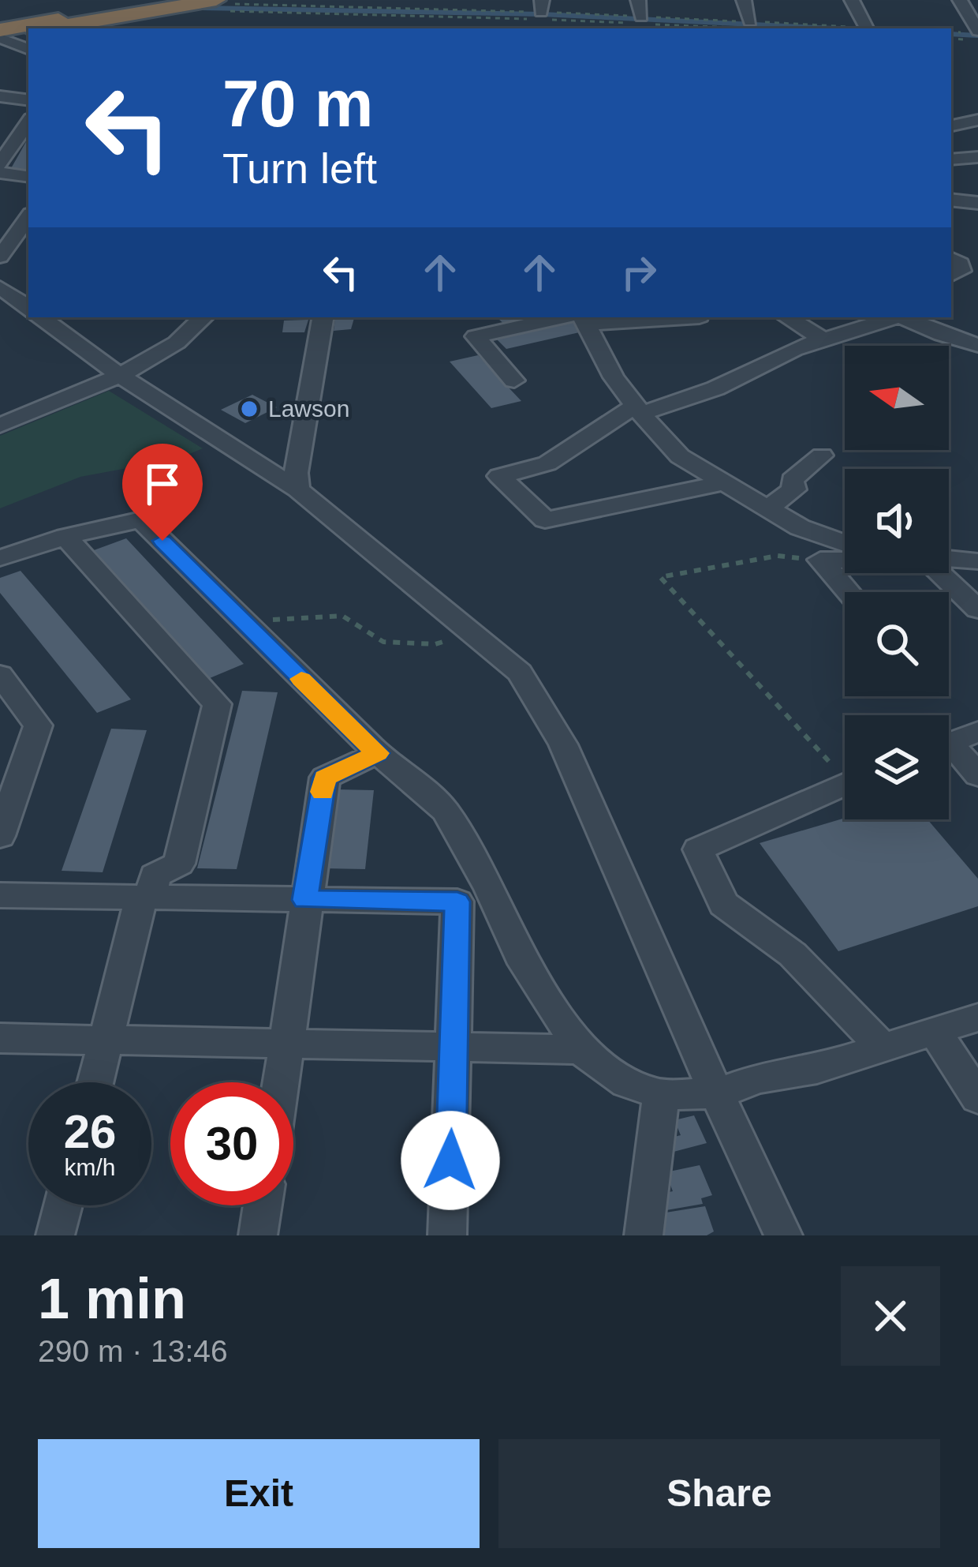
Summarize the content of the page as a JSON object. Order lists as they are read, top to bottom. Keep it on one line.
{"places":["Lawson"],"north":"left","page":{"turn":["70 m","Turn left"],"speed":"26 km/h","limit":"30","heading":["1 min","290 m · 13:46"],"buttons":["Exit","Share"]}}
